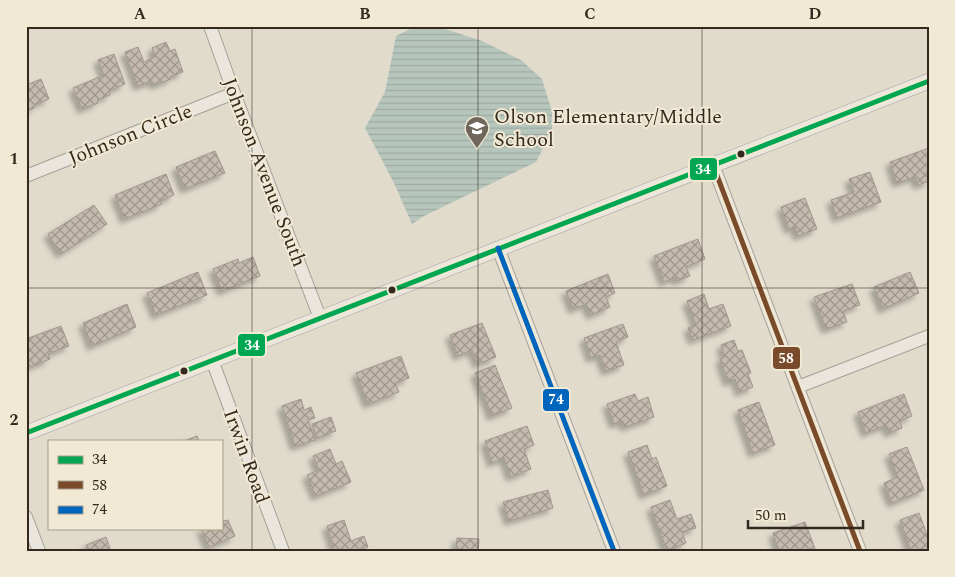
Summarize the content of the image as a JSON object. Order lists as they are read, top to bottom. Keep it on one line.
{"streets":{"street":["Johnson Circle","Johnson Avenue South","Irwin Road"]},"crossings":[["Johnson Circle","Johnson Avenue South"]],"places":{"school or university":["Olson Elementary/Middle School"]},"lines":["transit line 34","transit line 58","transit line 74"],"legend":["34","58","74"],"scale_bar":"50 m","grid":{"columns":["A","B","C","D"],"rows":["1","2"]}}
